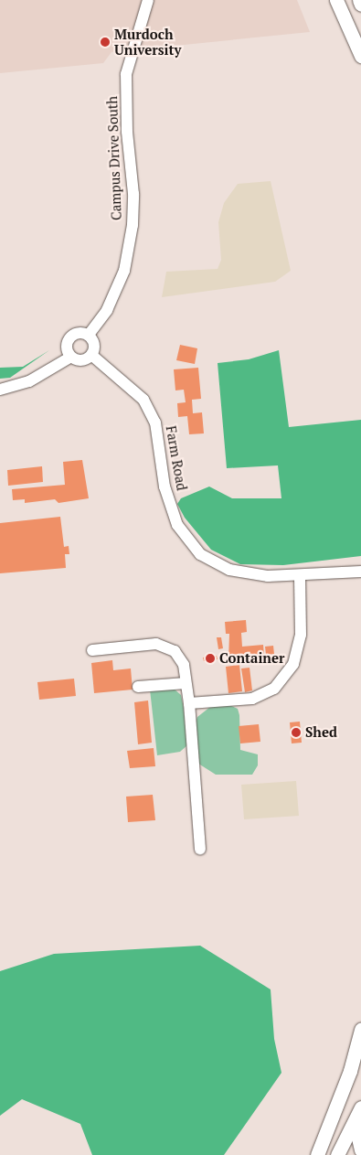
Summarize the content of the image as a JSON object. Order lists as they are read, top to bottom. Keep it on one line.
{"streets":{"street":["Campus Drive South","Farm Road"]},"crossings":[["Campus Drive South","Farm Road"]],"places":["Murdoch University","Container","Shed"]}
